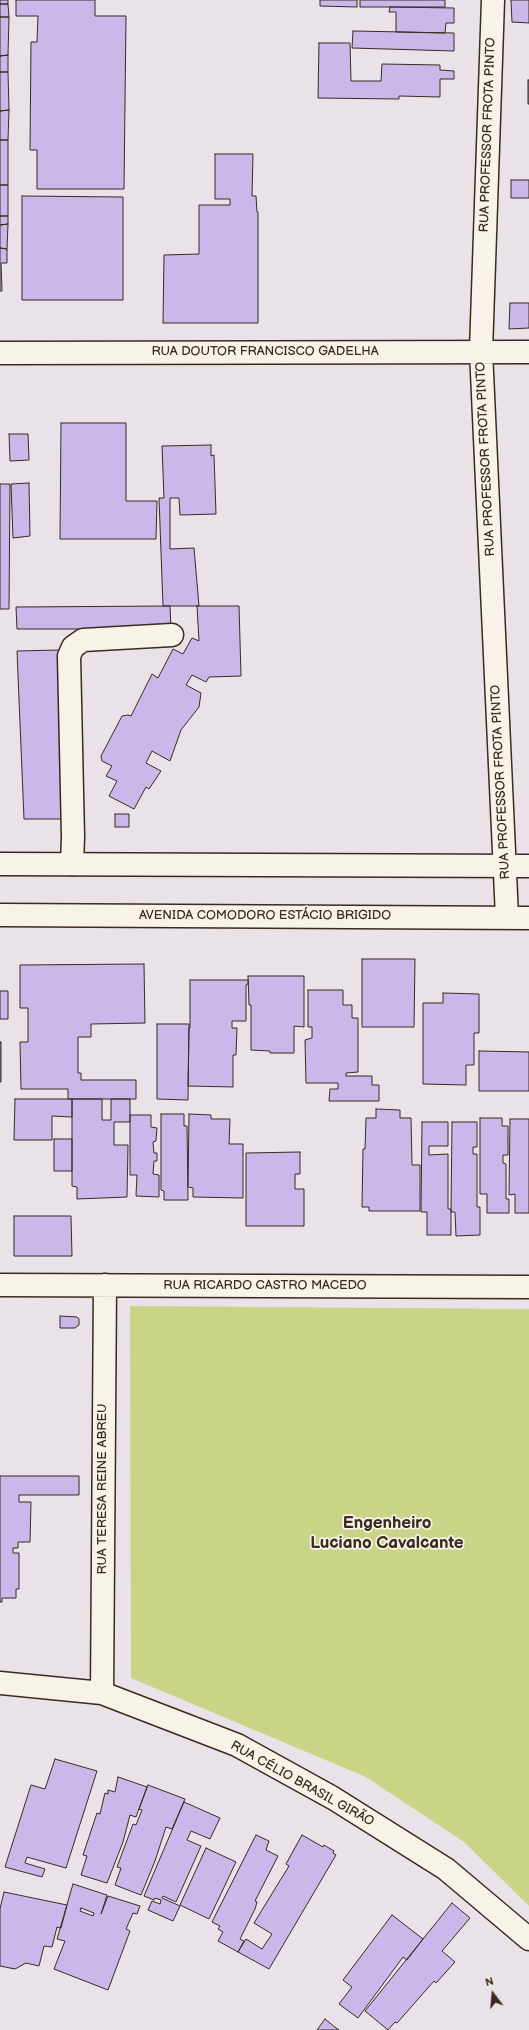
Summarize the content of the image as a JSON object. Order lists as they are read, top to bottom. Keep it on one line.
{"streets":{"street":["RUA PROFESSOR FROTA PINTO","RUA DOUTOR FRANCISCO GADELHA","AVENIDA COMODORO ESTÁCIO BRIGIDO","RUA RICARDO CASTRO MACEDO","RUA TERESA REINE ABREU","RUA CÉLIO BRASIL GIRÃO"]},"crossings":[["RUA PROFESSOR FROTA PINTO","RUA DOUTOR FRANCISCO GADELHA"],["RUA PROFESSOR FROTA PINTO","AVENIDA COMODORO ESTÁCIO BRIGIDO"],["RUA RICARDO CASTRO MACEDO","RUA TERESA REINE ABREU"],["RUA TERESA REINE ABREU","RUA CÉLIO BRASIL GIRÃO"]],"districts":["Engenheiro Luciano Cavalcante"],"north":"top"}
